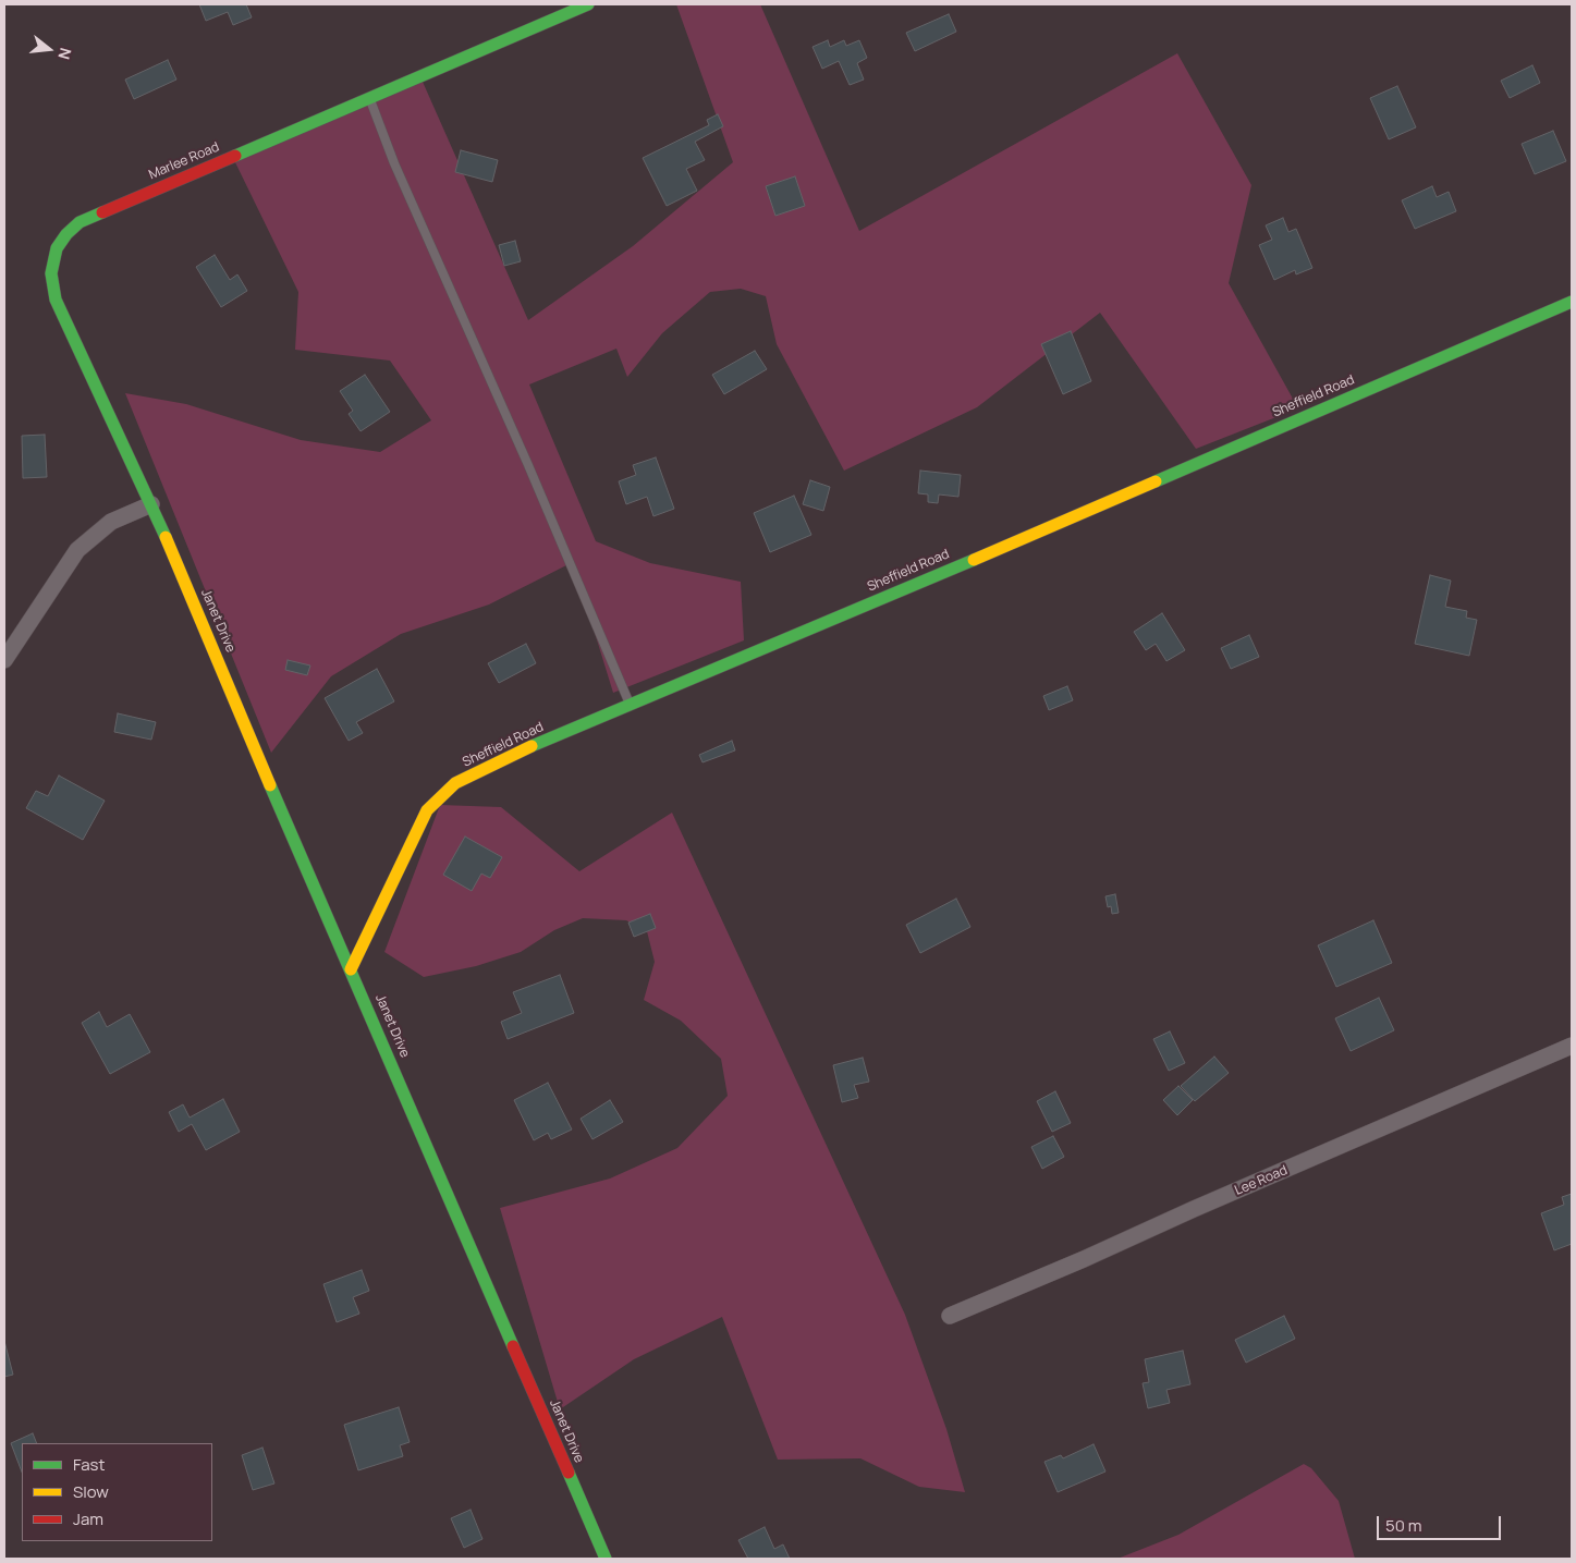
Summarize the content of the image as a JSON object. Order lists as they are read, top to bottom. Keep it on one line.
{"streets":{"street":["Marlee Road","Sheffield Road","Janet Drive","Lee Road"]},"crossings":[["Marlee Road","Janet Drive"],["Sheffield Road","Janet Drive"]],"legend":["Fast","Slow","Jam"],"scale_bar":"50 m","north":"right"}
